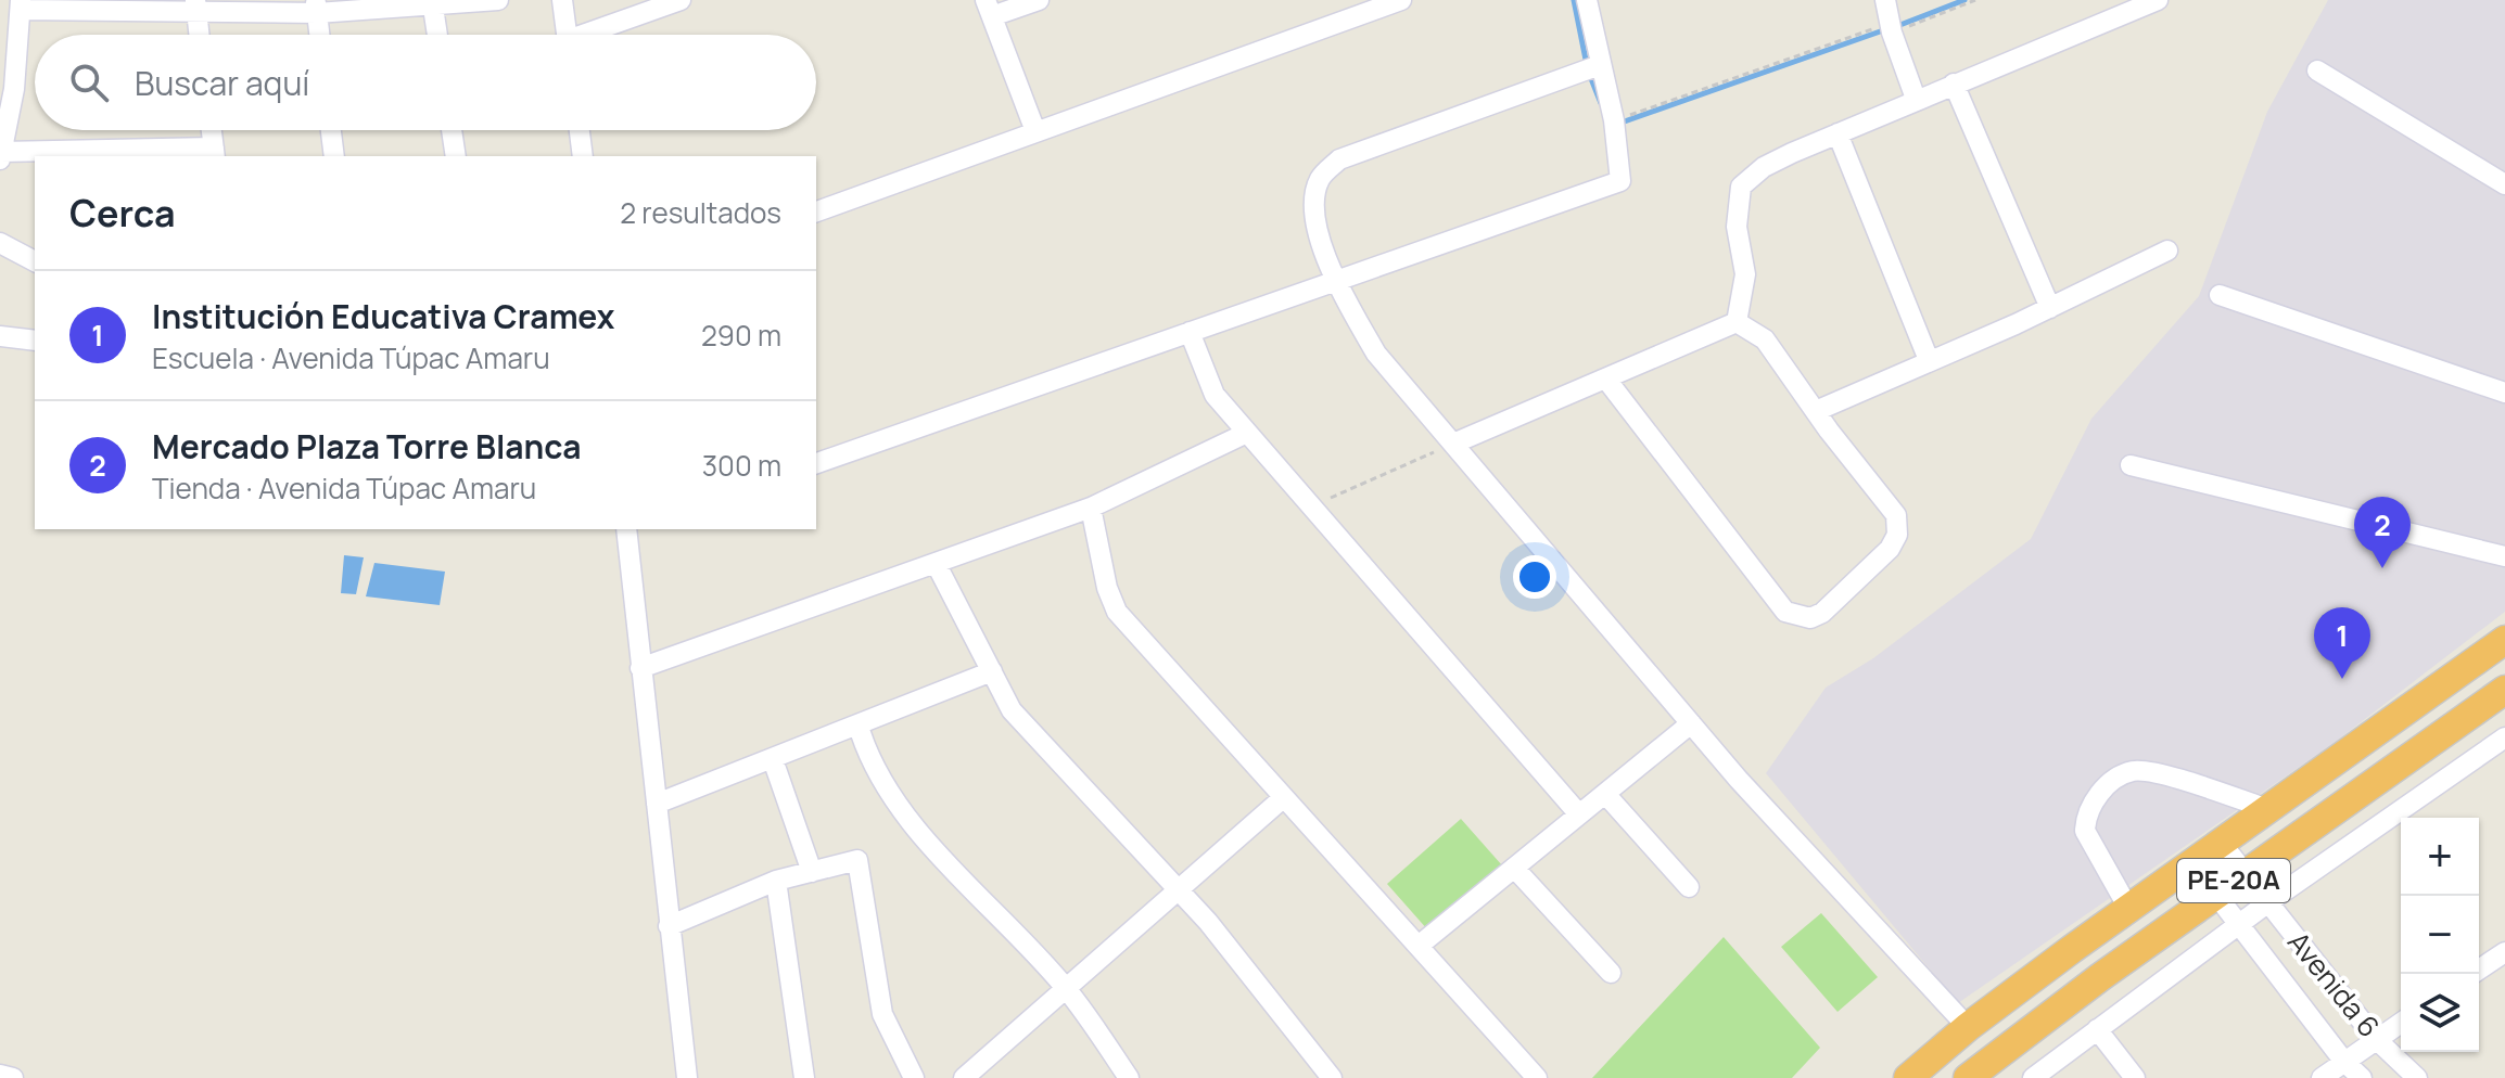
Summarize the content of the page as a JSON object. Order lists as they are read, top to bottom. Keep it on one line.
{"streets":{"highway":["PE-20A"],"street":["Avenida 6"]},"crossings":[["PE-20A","Avenida 6"]],"page":{"search":"Buscar aquí","heading":["Cerca","2 resultados"],"list":[{"mark":"1","name":"Institución Educativa Cramex","note":"Escuela · Avenida Túpac Amaru","value":"290 m"},{"mark":"2","name":"Mercado Plaza Torre Blanca","note":"Tienda · Avenida Túpac Amaru","value":"300 m"}],"pins":["2","1"],"map_buttons":["+","−"]}}
